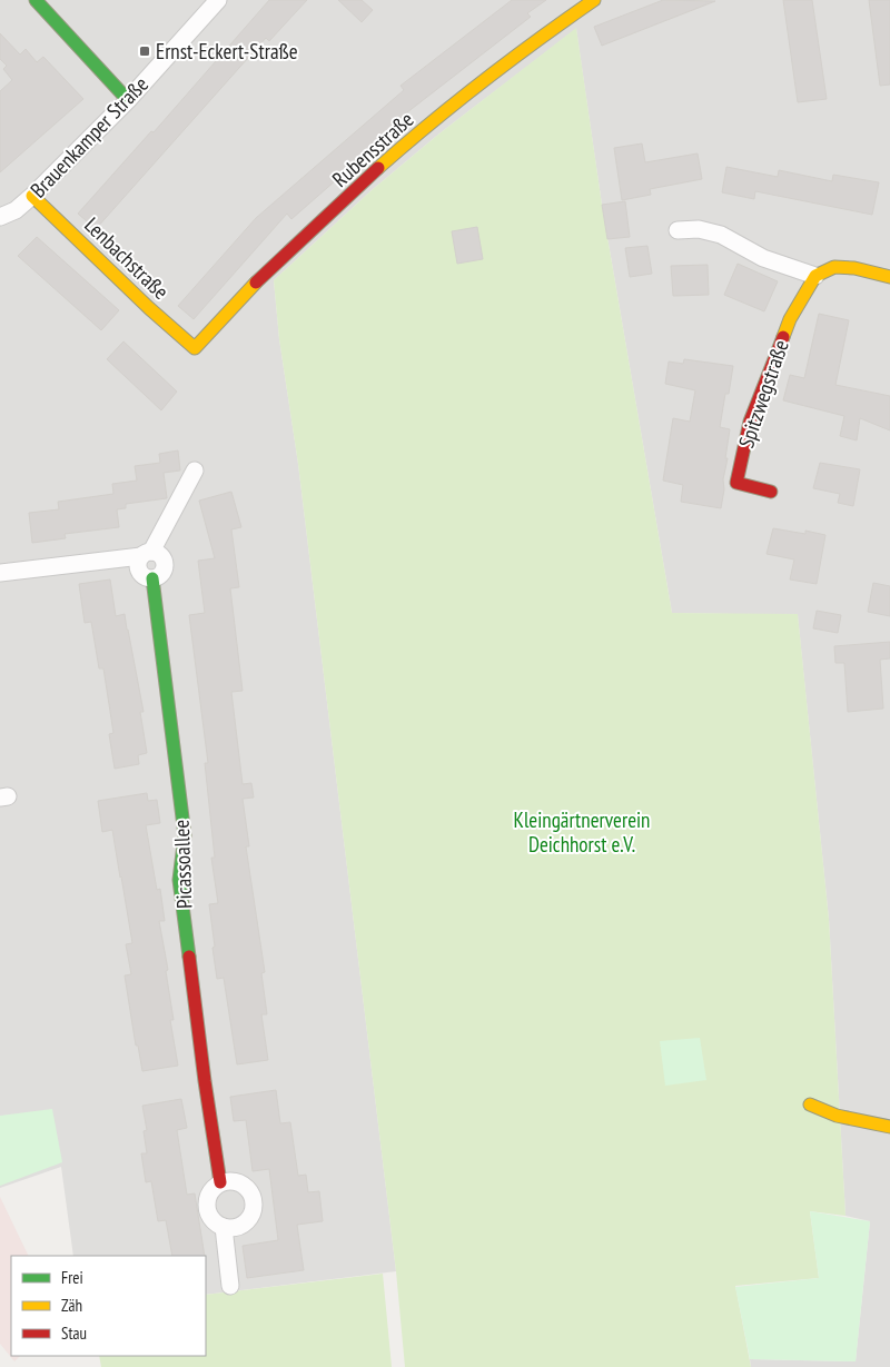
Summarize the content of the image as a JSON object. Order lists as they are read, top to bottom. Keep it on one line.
{"streets":{"street":["Brauenkamper Straße","Rubensstraße","Lenbachstraße","Spitzwegstraße","Picassoallee"]},"crossings":[["Brauenkamper Straße","Lenbachstraße"],["Rubensstraße","Lenbachstraße"]],"parks":["Kleingärtnerverein Deichhorst e.V."],"places":{"transit":["Ernst-Eckert-Straße"]},"legend":["Frei","Zäh","Stau"]}
